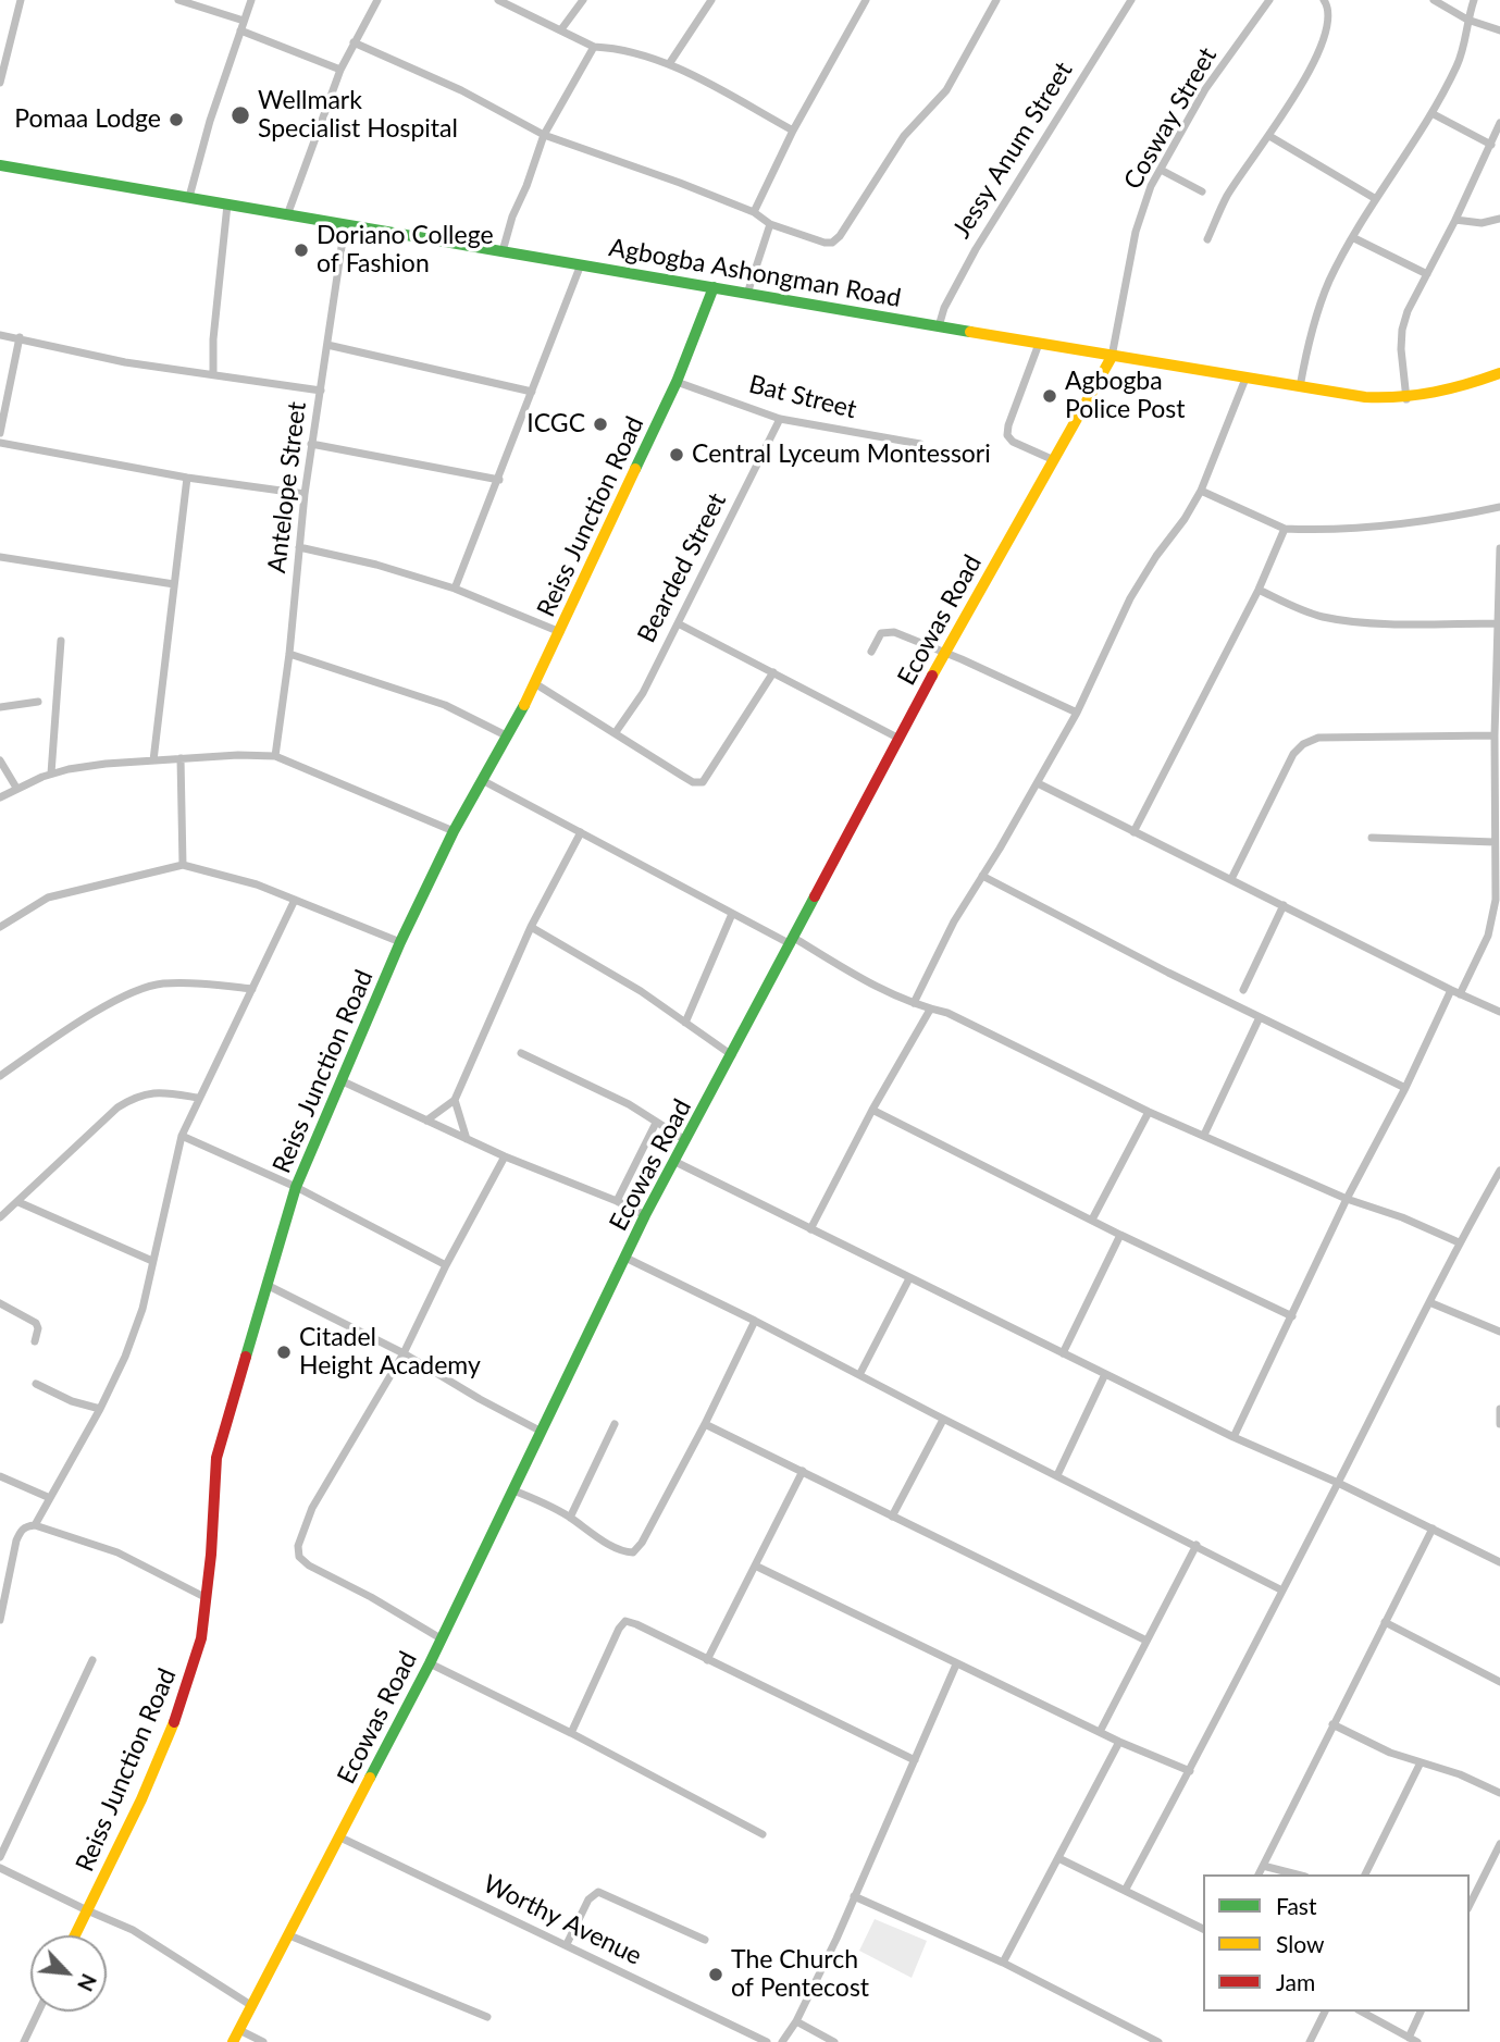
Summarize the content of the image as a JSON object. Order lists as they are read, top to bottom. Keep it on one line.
{"streets":{"street":["Cosway Street","Jessy Anum Street","Agbogba Ashongman Road","Bat Street","Antelope Street","Reiss Junction Road","Bearded Street","Ecowas Road","Worthy Avenue"]},"crossings":[["Cosway Street","Agbogba Ashongman Road"],["Cosway Street","Ecowas Road"],["Jessy Anum Street","Agbogba Ashongman Road"],["Agbogba Ashongman Road","Antelope Street"],["Agbogba Ashongman Road","Reiss Junction Road"],["Agbogba Ashongman Road","Ecowas Road"],["Bat Street","Reiss Junction Road"],["Bat Street","Bearded Street"],["Ecowas Road","Worthy Avenue"]],"places":["Wellmark Specialist Hospital","Pomaa Lodge","Doriano College of Fashion","Agbogba Police Post","ICGC","Central Lyceum Montessori","Citadel Height Academy","The Church of Pentecost"],"legend":["Fast","Slow","Jam"],"north":"bottom right"}
